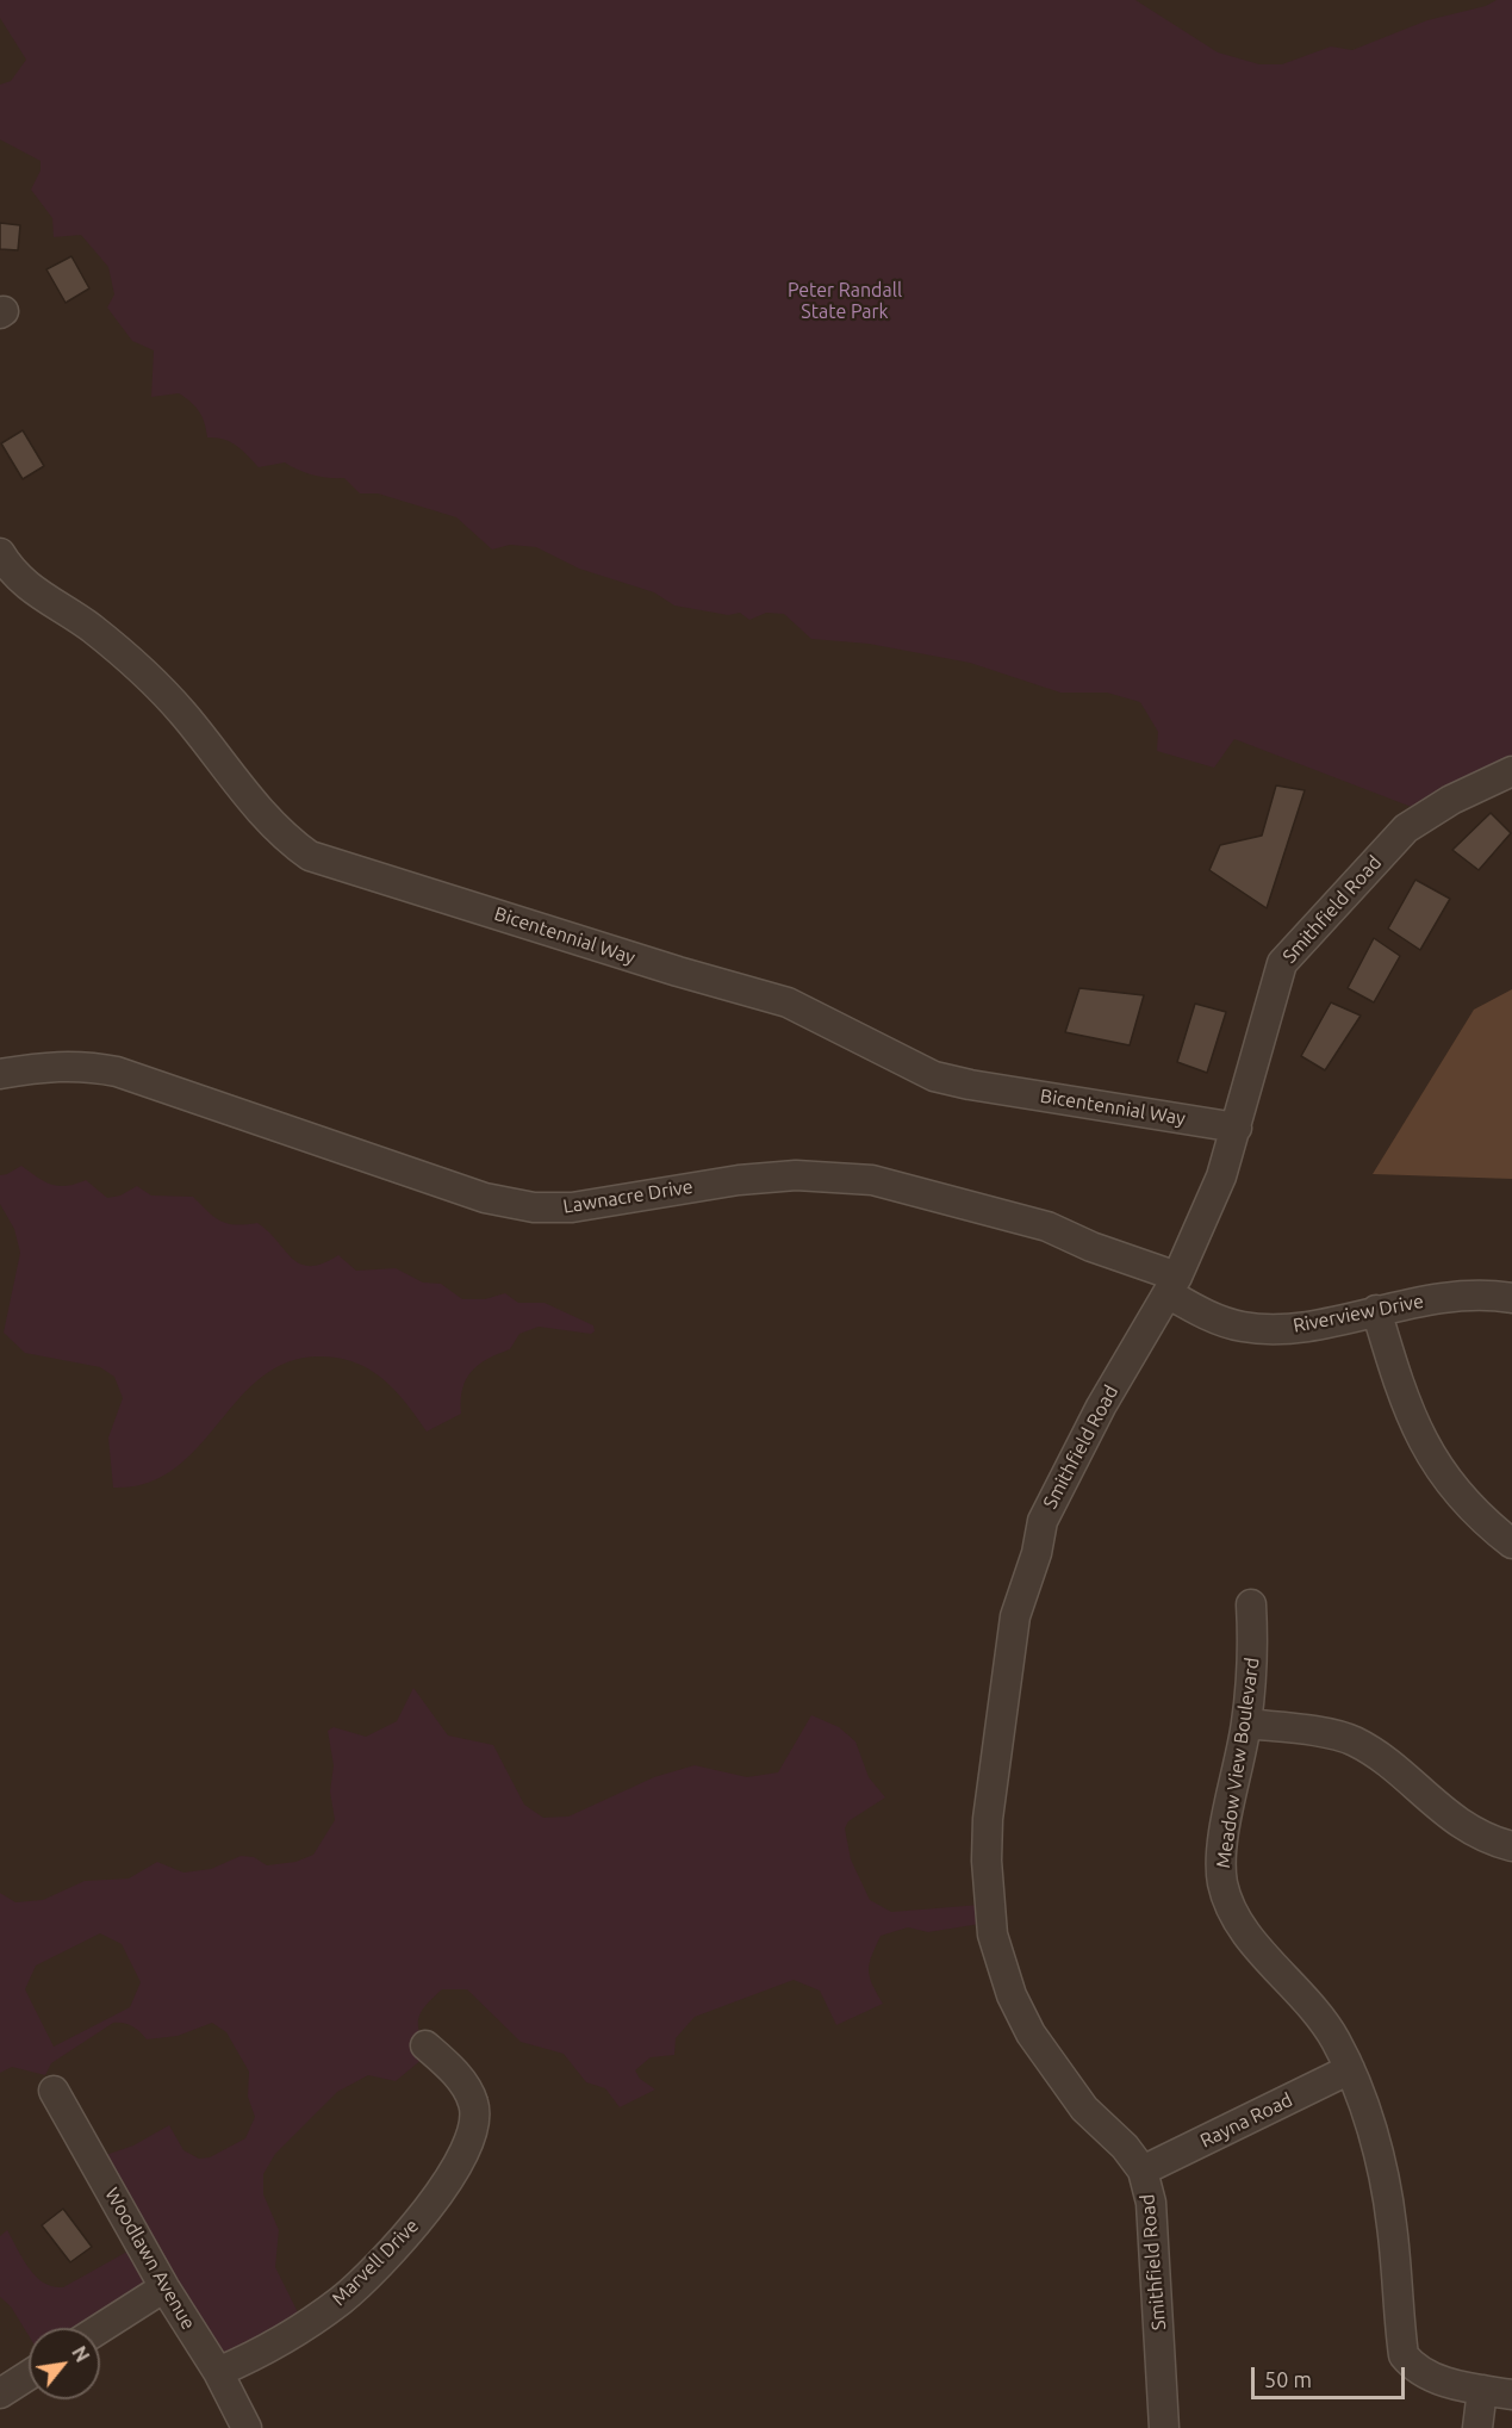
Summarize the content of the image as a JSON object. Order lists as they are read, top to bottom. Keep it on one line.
{"streets":{"street":["Smithfield Road","Bicentennial Way","Lawnacre Drive","Riverview Drive","Meadow View Boulevard","Rayna Road","Woodlawn Avenue","Marvell Drive"]},"crossings":[["Smithfield Road","Bicentennial Way"],["Smithfield Road","Lawnacre Drive"],["Smithfield Road","Riverview Drive"],["Smithfield Road","Rayna Road"],["Lawnacre Drive","Riverview Drive"],["Meadow View Boulevard","Rayna Road"],["Woodlawn Avenue","Marvell Drive"]],"parks":["Peter Randall State Park"],"scale_bar":"50 m","north":"top right"}
